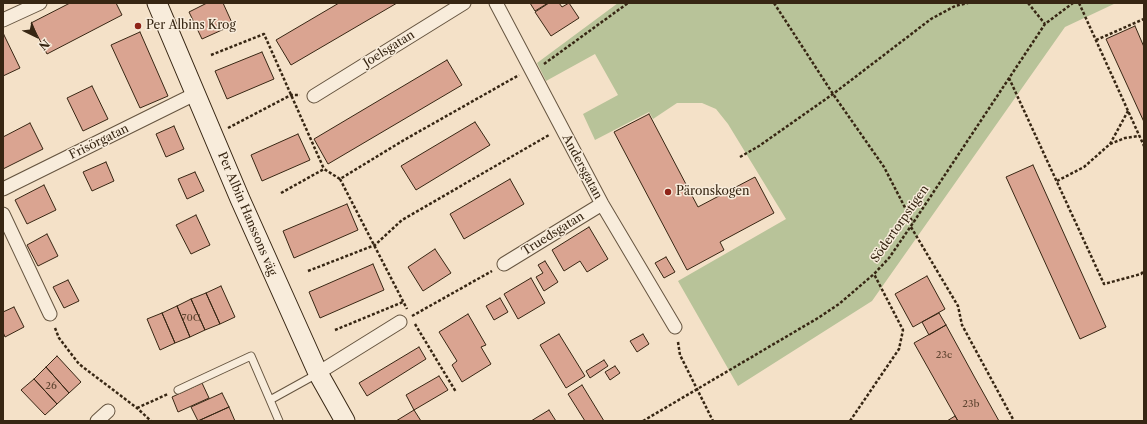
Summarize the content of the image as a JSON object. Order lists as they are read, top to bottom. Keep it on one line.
{"streets":{"street":["Joelsgatan","Frisörgatan","Andersgatan","Per Albin Hanssons väg","Truedsgatan"],"path":["Södertorpstigen"]},"crossings":[["Frisörgatan","Per Albin Hanssons väg"],["Andersgatan","Truedsgatan"]],"places":["Per Albins Krog","Päronskogen"],"house_numbers":["70C","23c","26","23b"],"north":"bottom right"}
